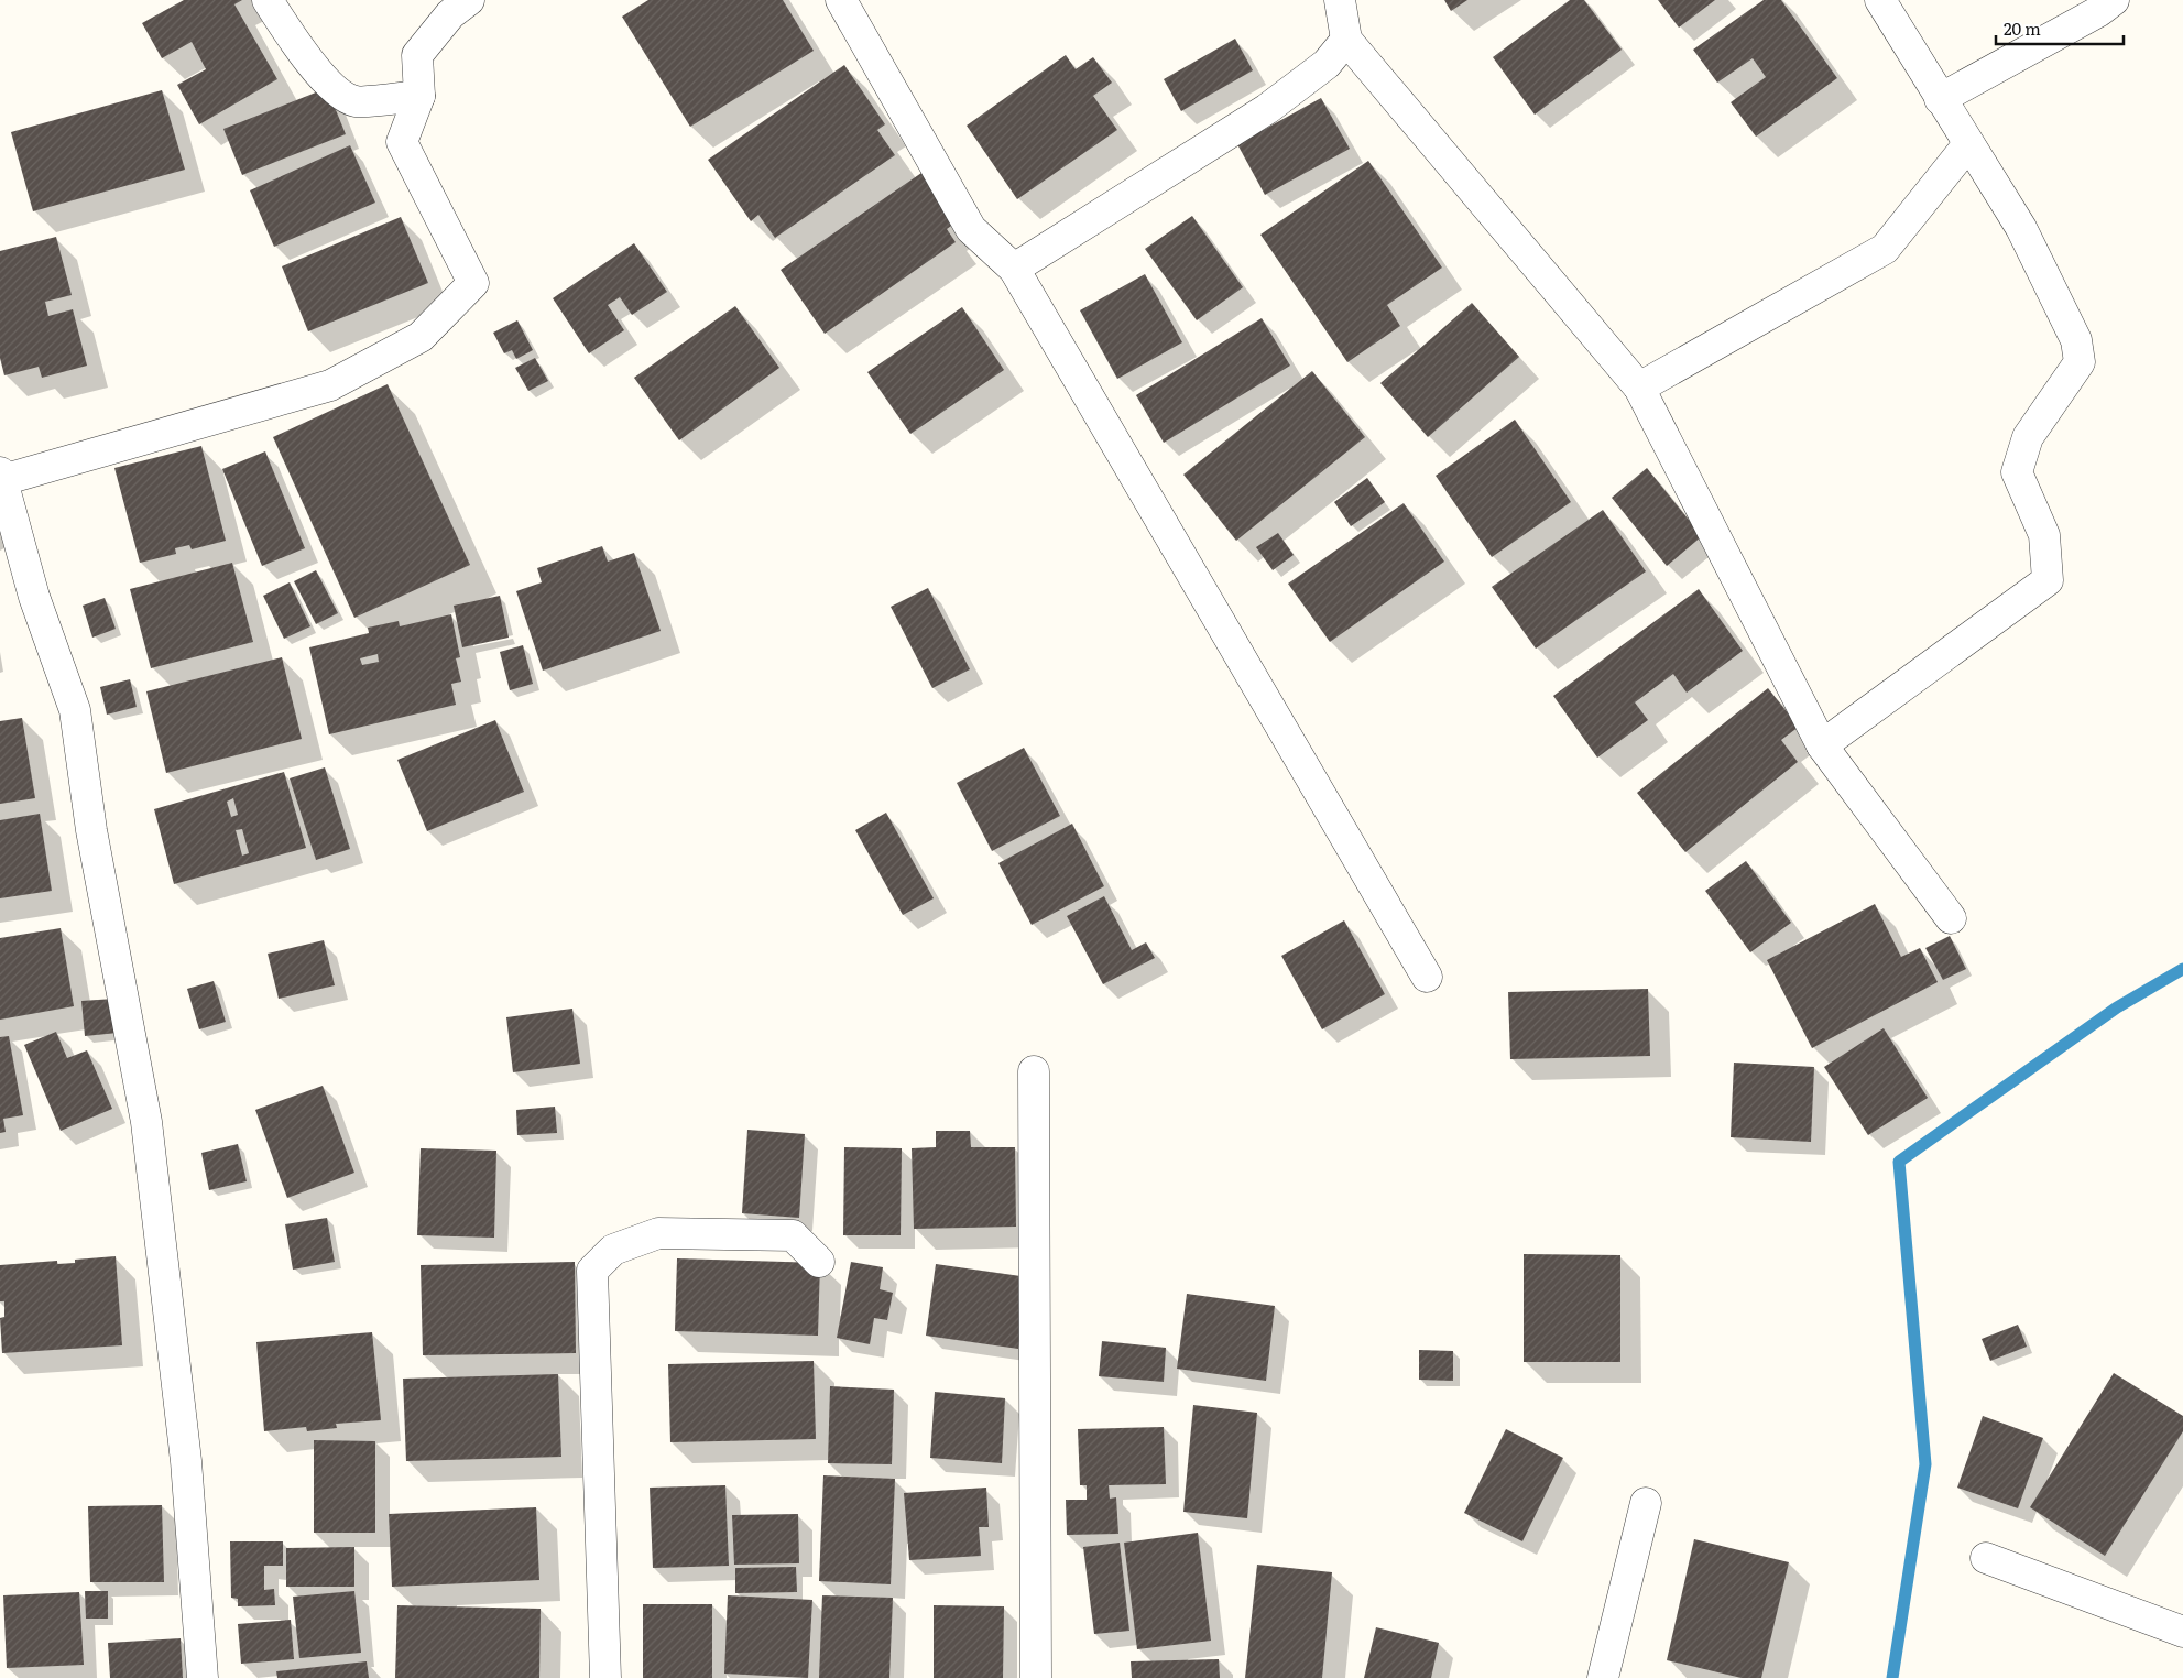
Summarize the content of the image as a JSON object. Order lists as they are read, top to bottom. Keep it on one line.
{"scale_bar":"20 m"}
